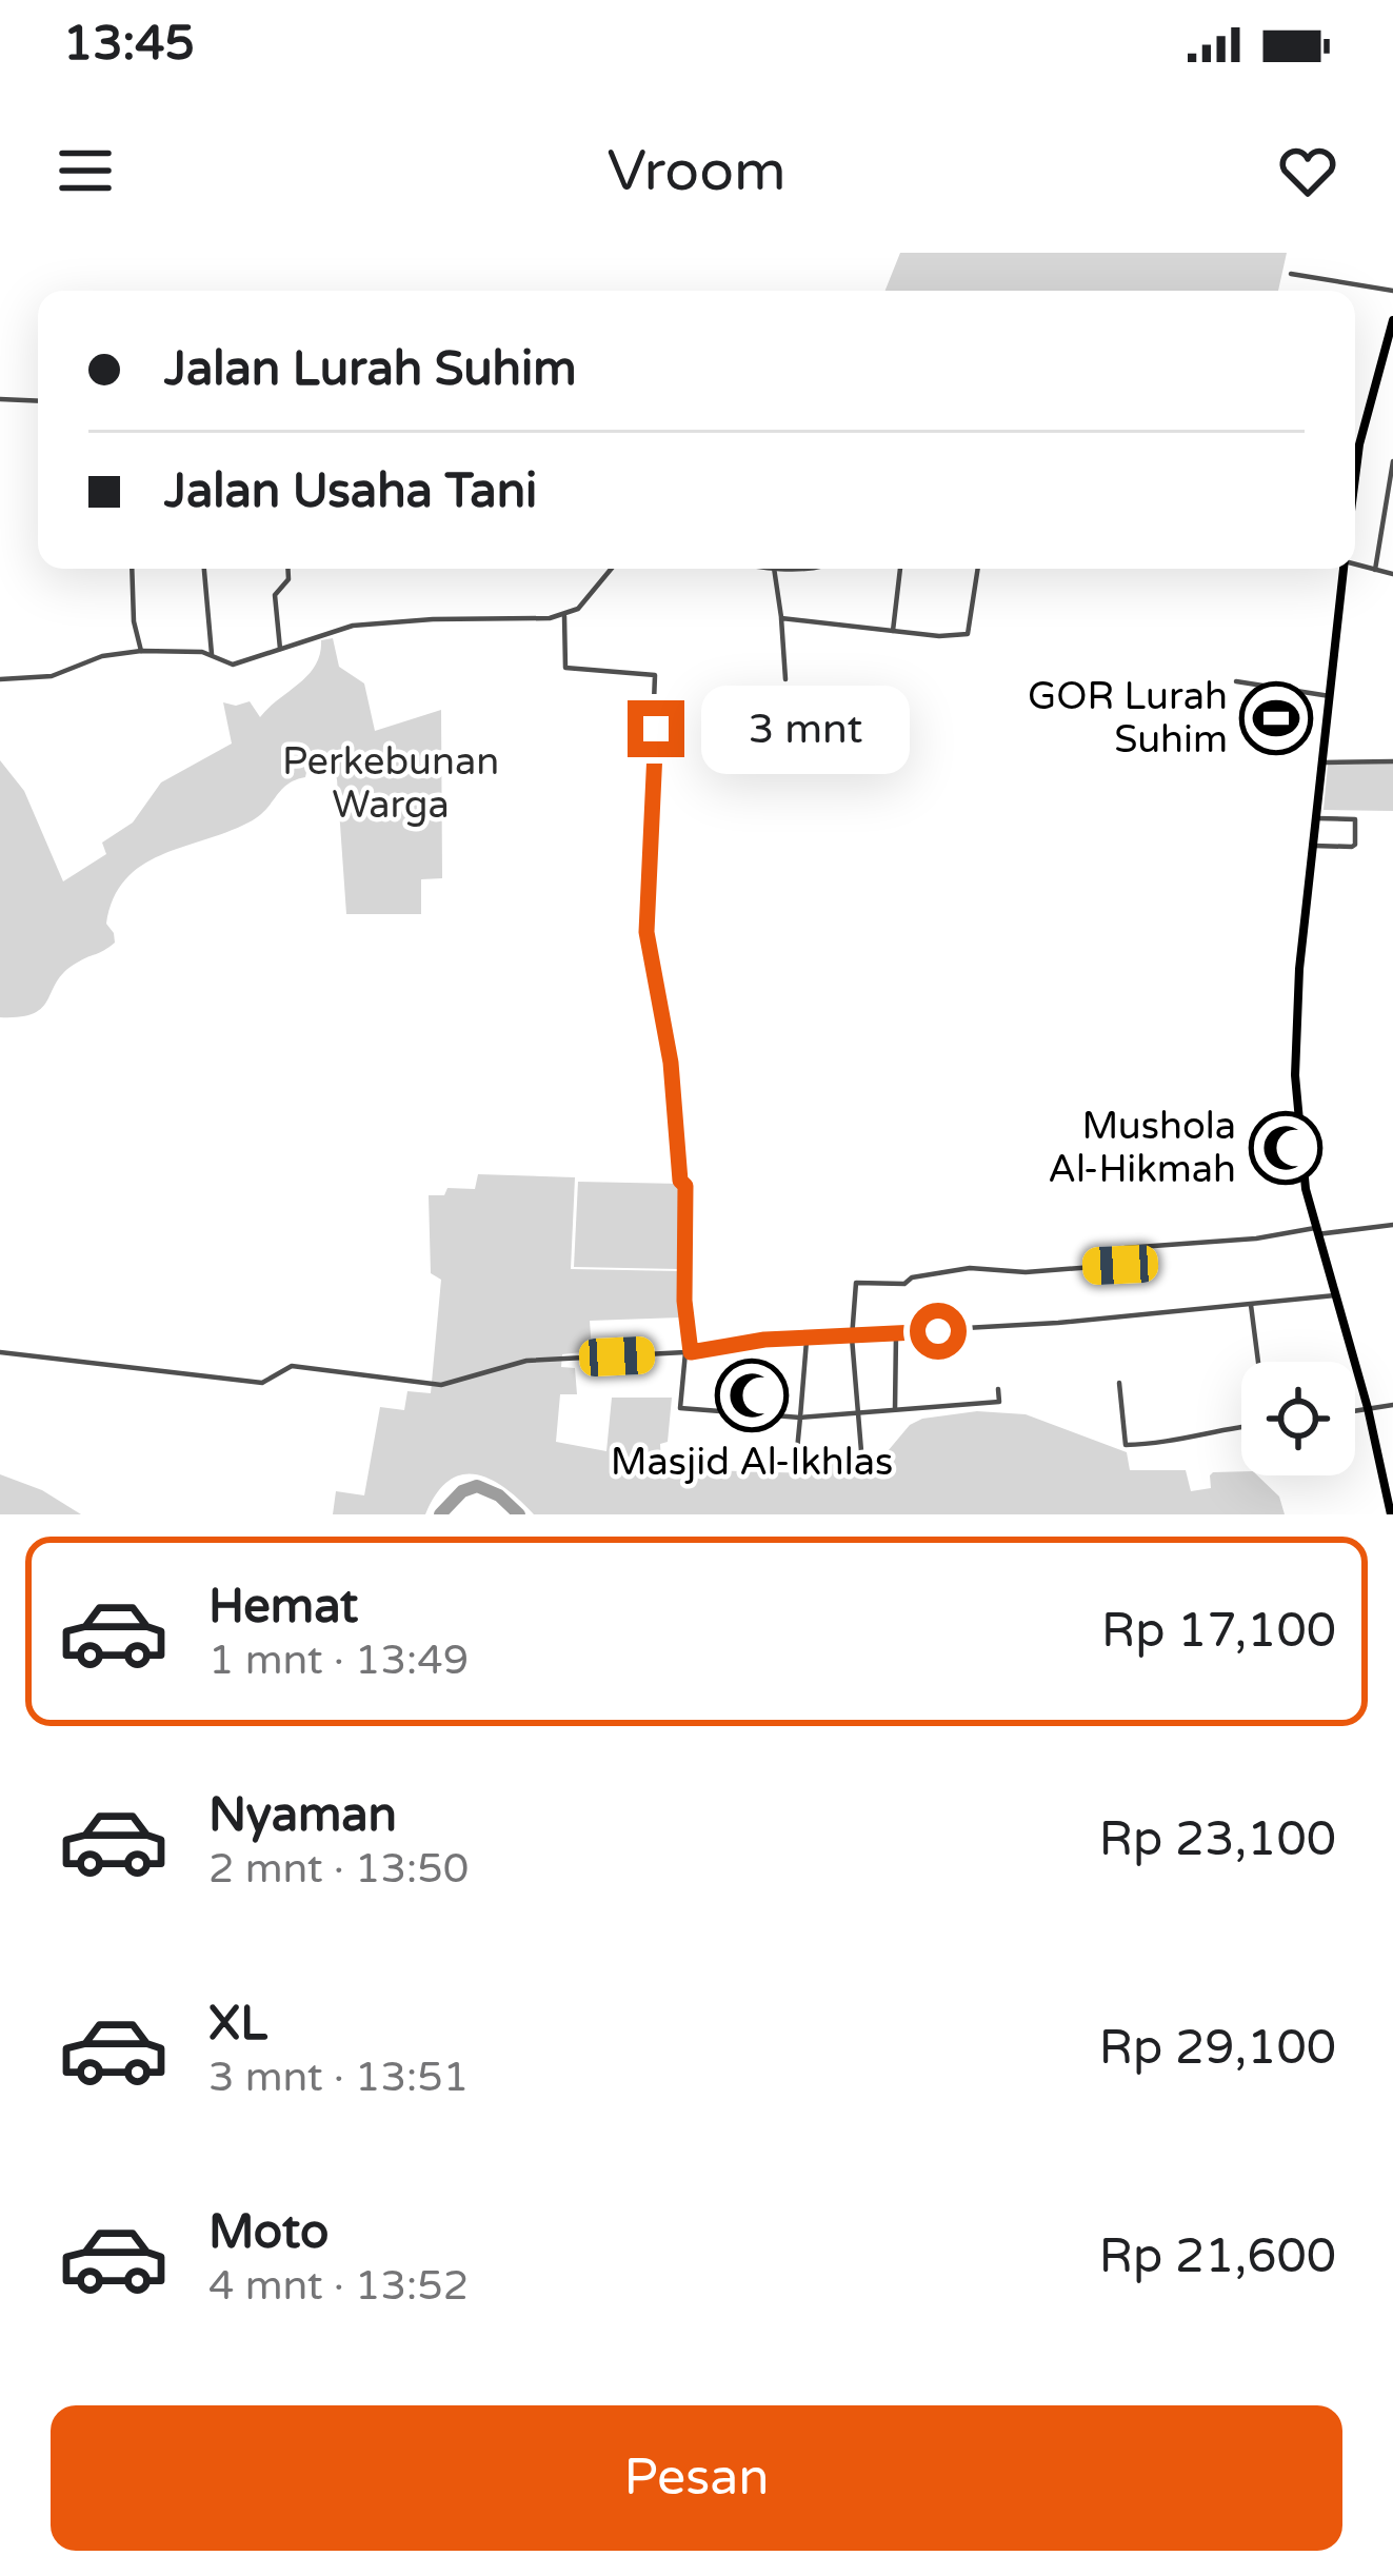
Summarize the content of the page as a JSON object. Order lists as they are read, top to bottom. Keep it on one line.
{"parks":["Perkebunan Warga"],"places":{"sports":["GOR Lurah Suhim"],"mosque":["Mushola Al-Hikmah","Masjid Al-Ikhlas"]},"page":{"status":"13:45","header":"Vroom","banner":["Jalan Lurah Suhim","Jalan Usaha Tani"],"bubble":"3 mnt","list":[{"name":"Hemat","note":"1 mnt · 13:49","value":"Rp 17,100"},{"name":"Nyaman","note":"2 mnt · 13:50","value":"Rp 23,100"},{"name":"XL","note":"3 mnt · 13:51","value":"Rp 29,100"},{"name":"Moto","note":"4 mnt · 13:52","value":"Rp 21,600"}],"buttons":"Pesan"}}
